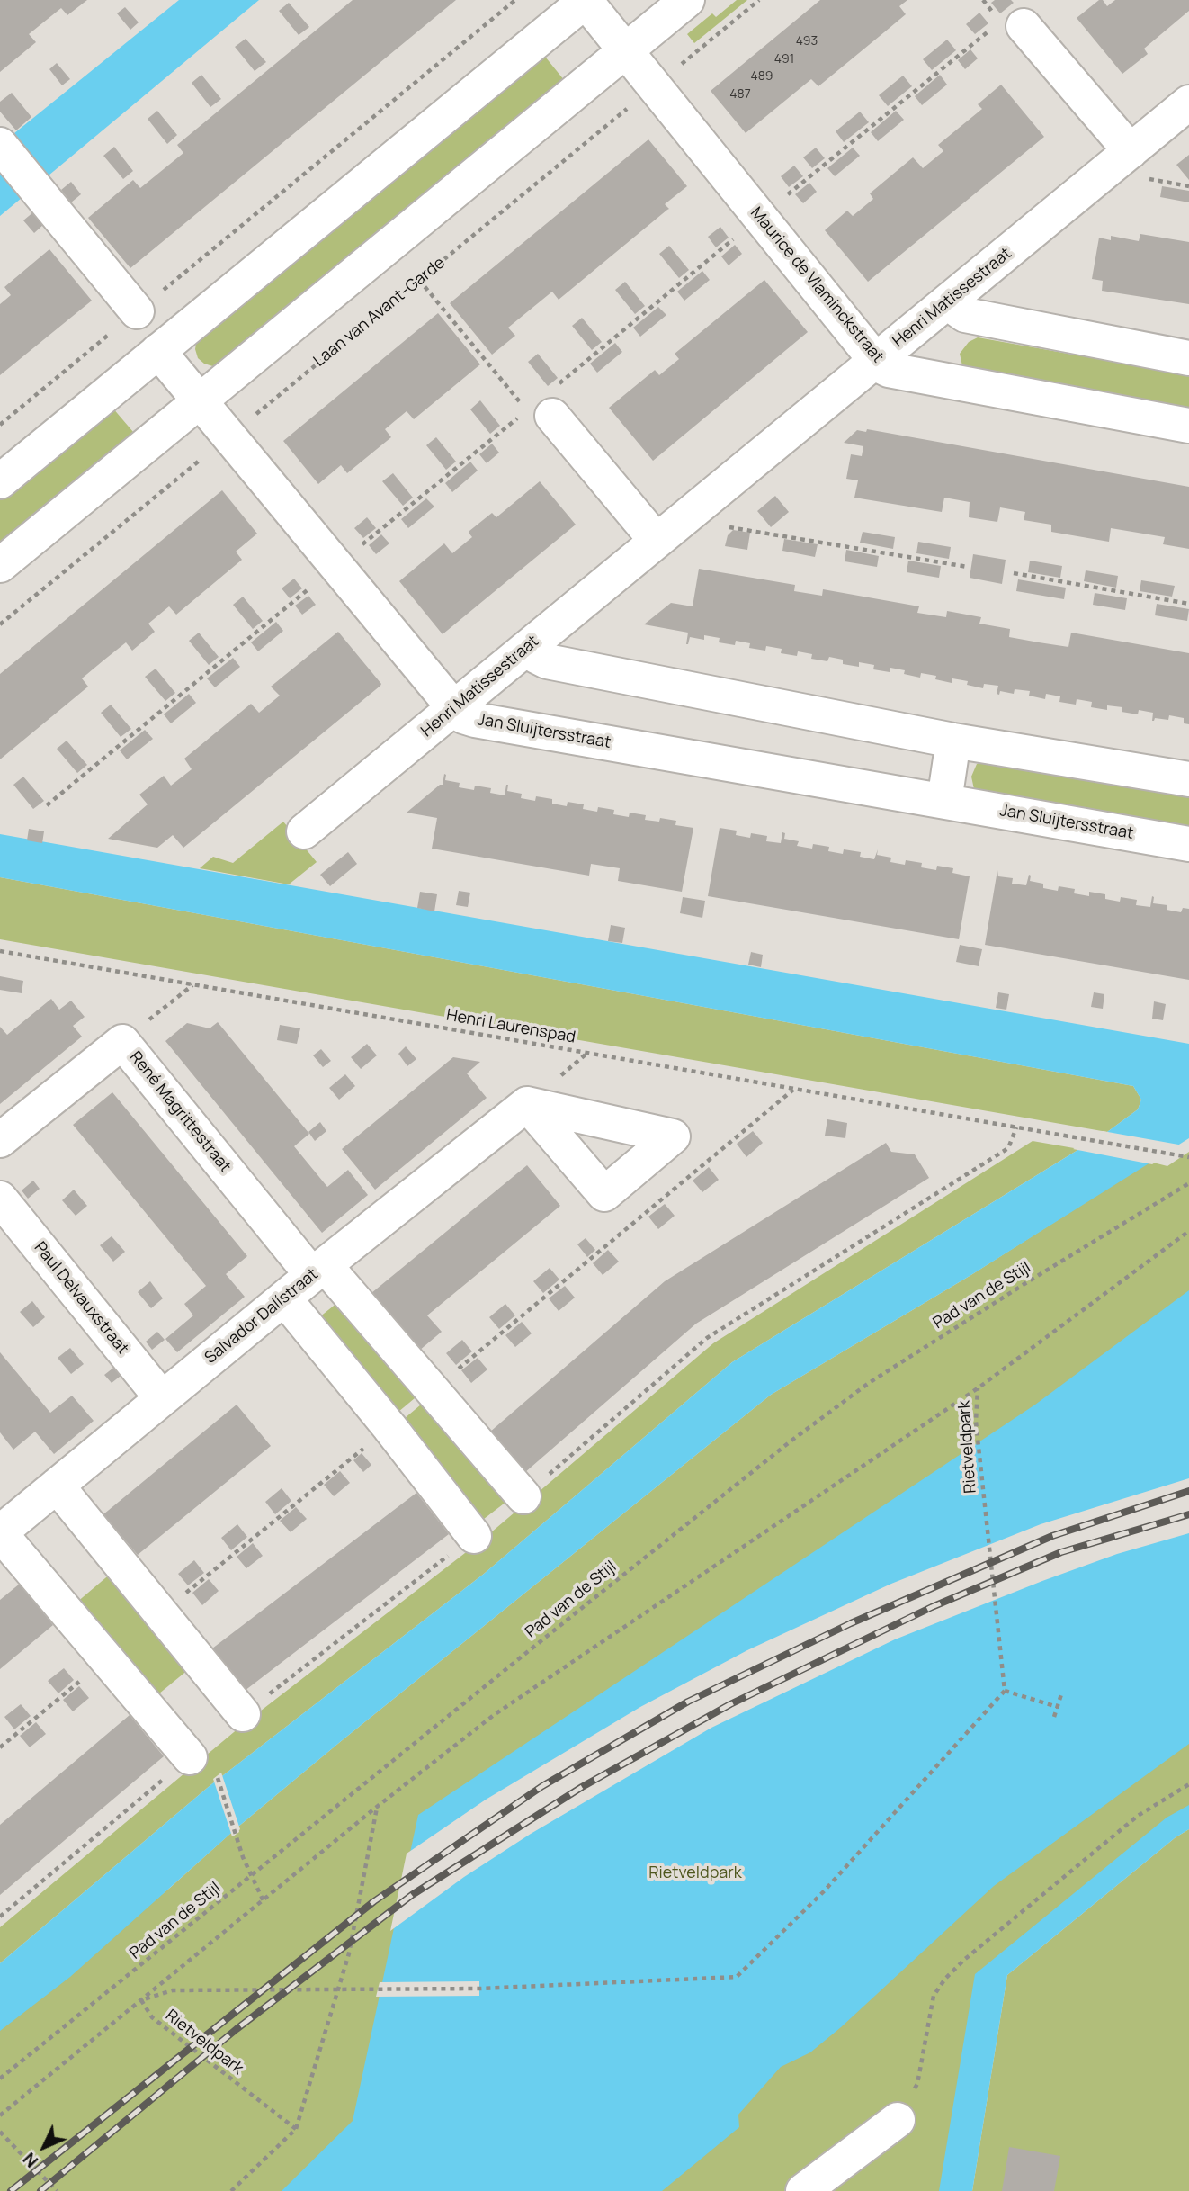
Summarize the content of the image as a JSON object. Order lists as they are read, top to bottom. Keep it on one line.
{"streets":{"street":["Maurice de Vlaminckstraat","Henri Matissestraat","Jan Sluijtersstraat","René Magrittestraat","Paul Delvauxstraat","Salvador Dalístraat"],"path":["Laan van Avant-Garde","Henri Laurenspad","Pad van de Stijl","Rietveldpark"]},"crossings":[["Maurice de Vlaminckstraat","Henri Matissestraat"],["Maurice de Vlaminckstraat","Laan van Avant-Garde"],["Henri Matissestraat","Jan Sluijtersstraat"],["Laan van Avant-Garde","Jan Sluijtersstraat"],["René Magrittestraat","Salvador Dalístraat"],["Paul Delvauxstraat","Salvador Dalístraat"]],"parks":["Rietveldpark"],"house_numbers":["493","491","489","487"],"north":"bottom left"}
